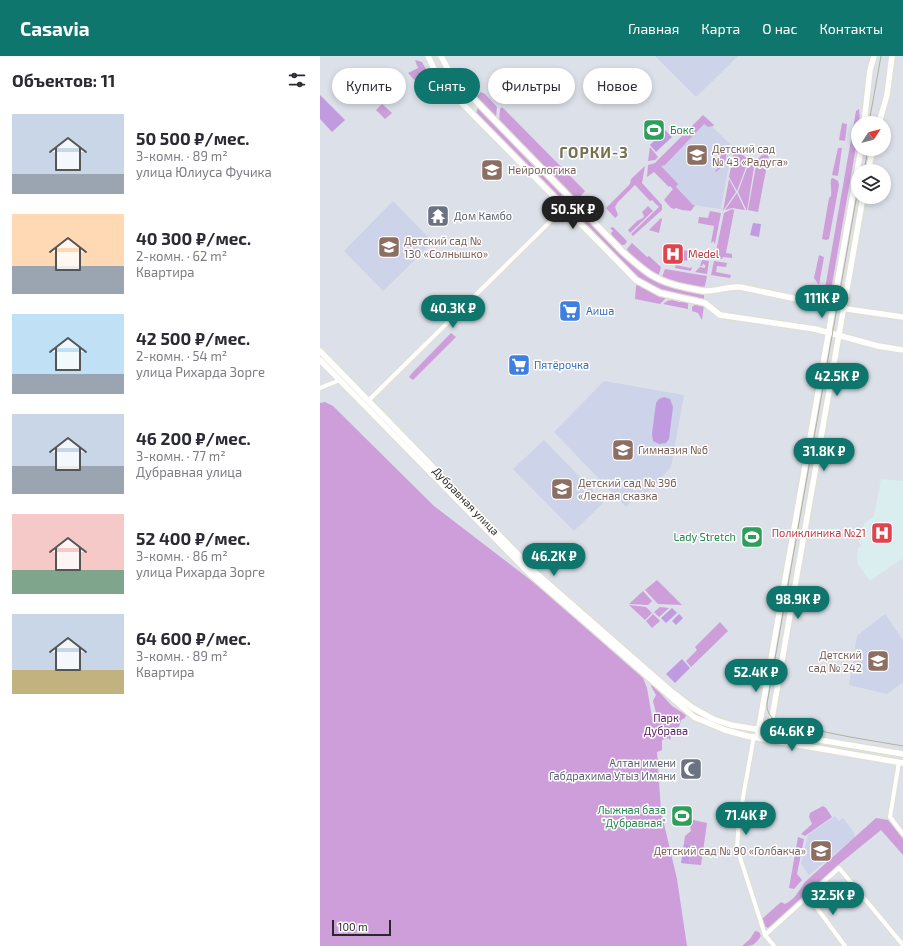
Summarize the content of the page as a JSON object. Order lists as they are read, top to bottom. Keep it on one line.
{"streets":{"street":["Дубравная улица"]},"districts":["ГОРКИ-3"],"parks":["Парк Дубрава"],"places":{"sports":["Бокс","Lady Stretch","Лыжная база \"Дубравная\""],"school or university":["Детский сад № 43 «Радуга»","Нейрологика","Детский сад № 130 «Солнышко»","Гимназия №6","Детский сад № 396 «Лесная сказка","Детский сад № 242","Детский сад № 90 «Голбакча»"],"temple":["Дом Камбо"],"hospital":["Medel","Поликлиника №21"],"supermarket":["Аиша","Пятёрочка"],"mosque":["Алтан имени Габдрахима Утыз Имяни"]},"scale_bar":"100 m","north":"top right","page":{"header":"Casavia","nav":["Главная","Карта","О нас","Контакты"],"heading":"Объектов: 11","chip":["Купить","Снять","Фильтры","Новое"],"list":[{"name":"50 500 ₽/мес.","note":"3-комн. · 89 m² · улица Юлиуса Фучика"},{"name":"40 300 ₽/мес.","note":"2-комн. · 62 m² · Квартира"},{"name":"42 500 ₽/мес.","note":"2-комн. · 54 m² · улица Рихарда Зорге"},{"name":"46 200 ₽/мес.","note":"3-комн. · 77 m² · Дубравная улица"},{"name":"52 400 ₽/мес.","note":"3-комн. · 86 m² · улица Рихарда Зорге"},{"name":"64 600 ₽/мес.","note":"3-комн. · 89 m² · Квартира"}],"price":["50.5K ₽","111K ₽","40.3K ₽","42.5K ₽","31.8K ₽","46.2K ₽","98.9K ₽","52.4K ₽","64.6K ₽","71.4K ₽","32.5K ₽"],"scale":"100 m"}}
